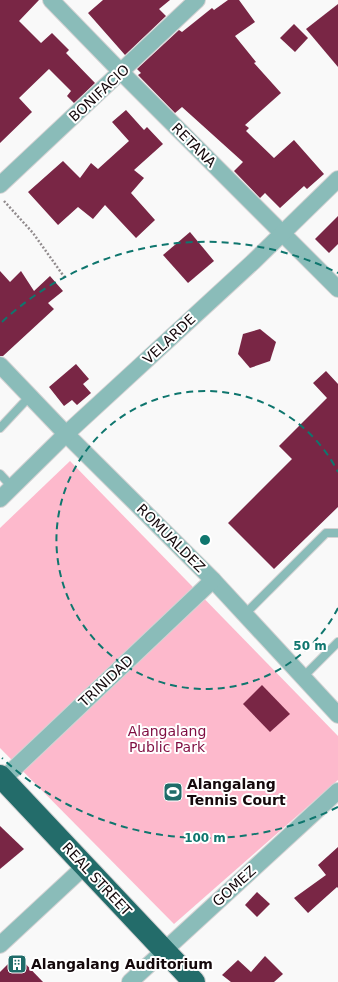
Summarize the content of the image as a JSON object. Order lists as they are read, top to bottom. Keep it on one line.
{"streets":{"highway":["REAL STREET"],"street":["BONIFACIO","RETANA","VELARDE","ROMUALDEZ","TRINIDAD","GOMEZ"]},"crossings":[["BONIFACIO","RETANA"],["RETANA","VELARDE"],["VELARDE","ROMUALDEZ"],["ROMUALDEZ","TRINIDAD"],["TRINIDAD","REAL STREET"],["REAL STREET","GOMEZ"]],"parks":["Alangalang Public Park"],"places":{"sports":["Alangalang Tennis Court"],"building":["Alangalang Auditorium"]},"rings":["50 m","100 m"]}
